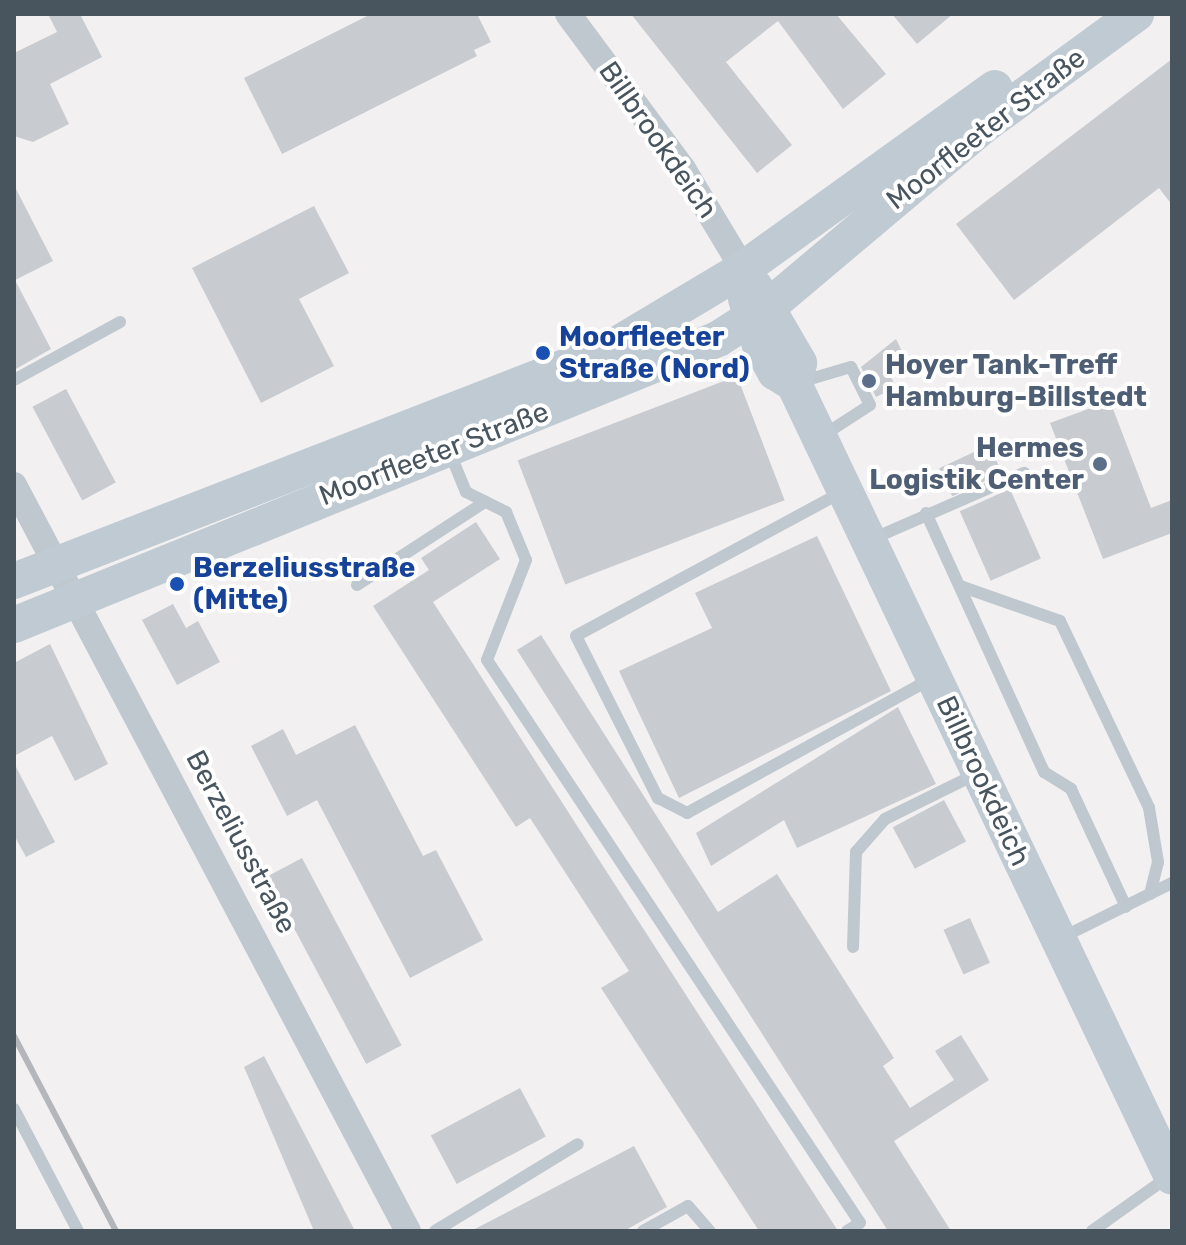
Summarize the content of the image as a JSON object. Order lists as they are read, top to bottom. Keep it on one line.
{"streets":{"main road":["Moorfleeter Straße","Billbrookdeich"],"street":["Berzeliusstraße"]},"crossings":[["Moorfleeter Straße","Billbrookdeich"],["Moorfleeter Straße","Berzeliusstraße"]],"places":["Moorfleeter Straße (Nord)","Hoyer Tank-Treff Hamburg-Billstedt","Hermes Logistik Center","Berzeliusstraße (Mitte)"]}
